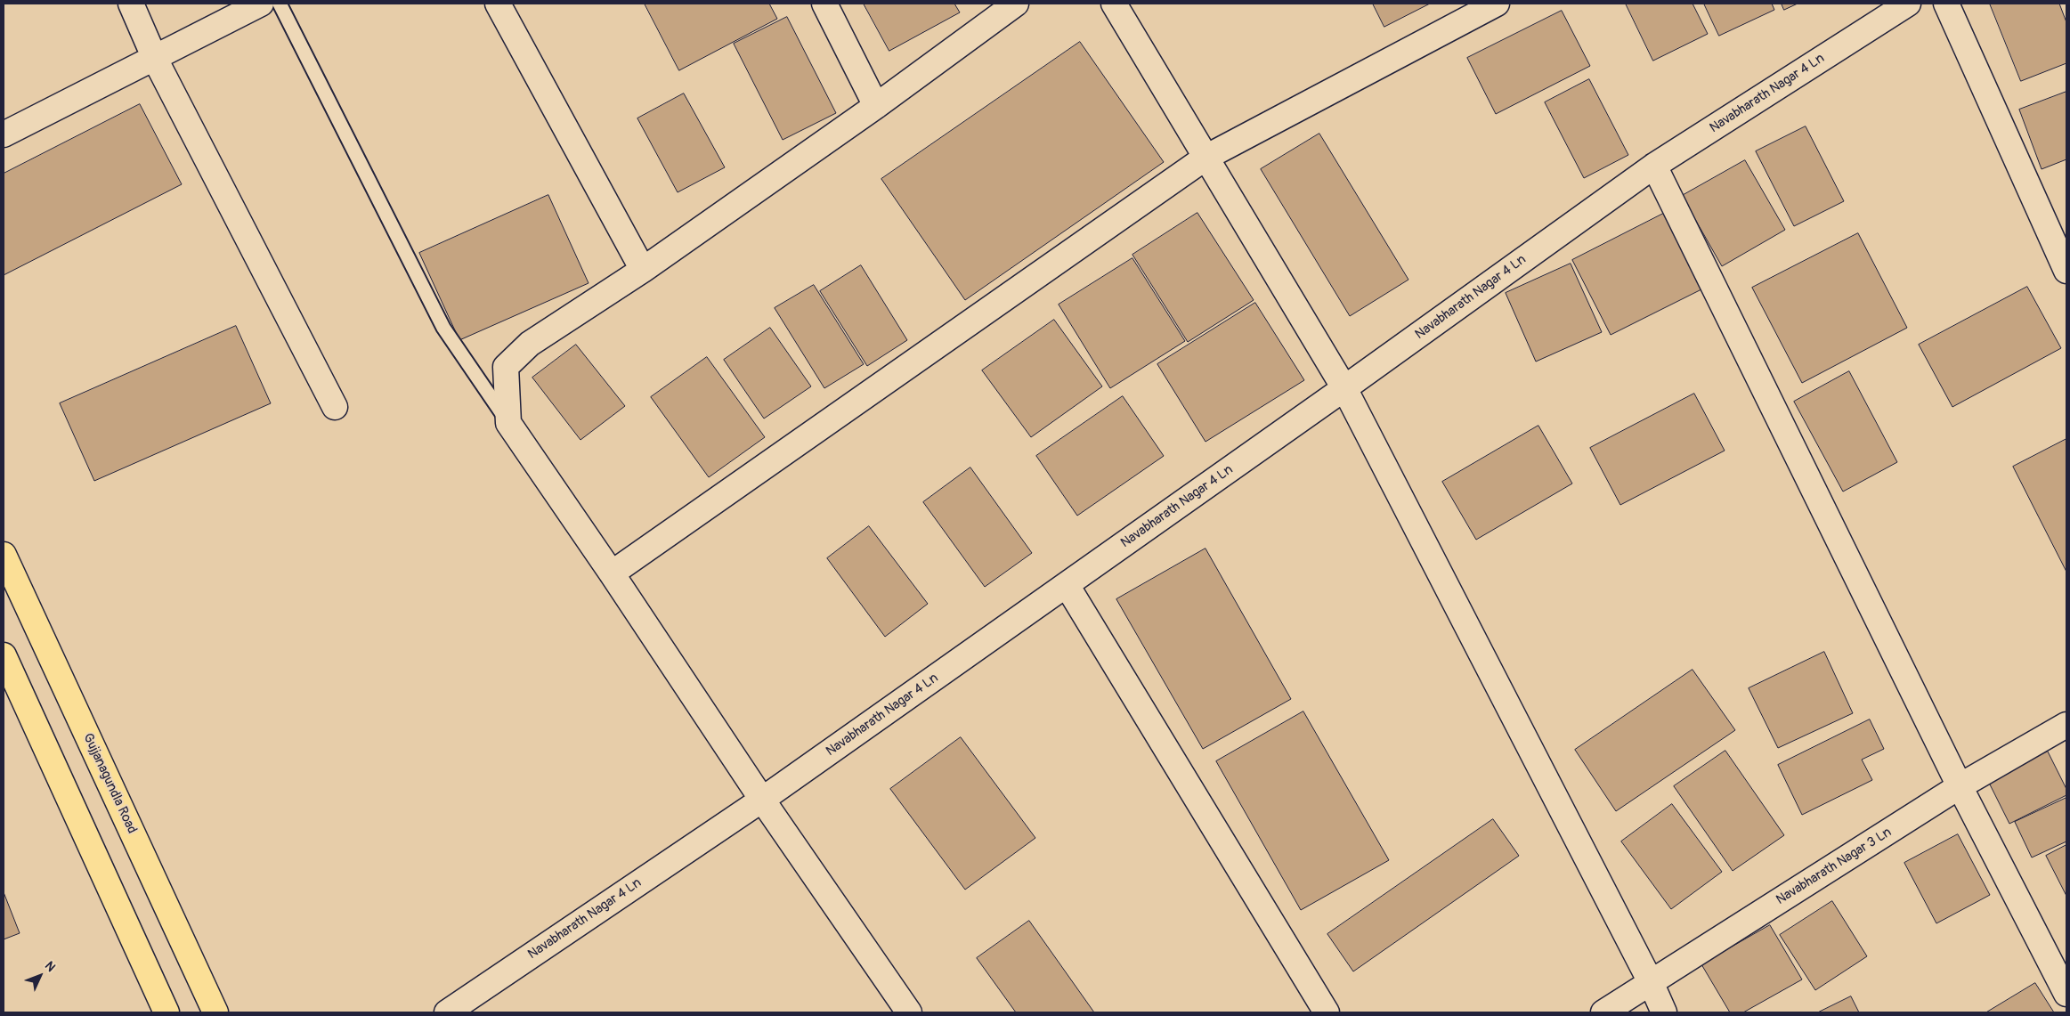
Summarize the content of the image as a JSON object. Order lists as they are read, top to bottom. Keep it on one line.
{"streets":{"main road":["Gujjanagundla Road"],"street":["Navabharath Nagar 4 Ln","Navabharath Nagar 3 Ln"]},"north":"top right"}
